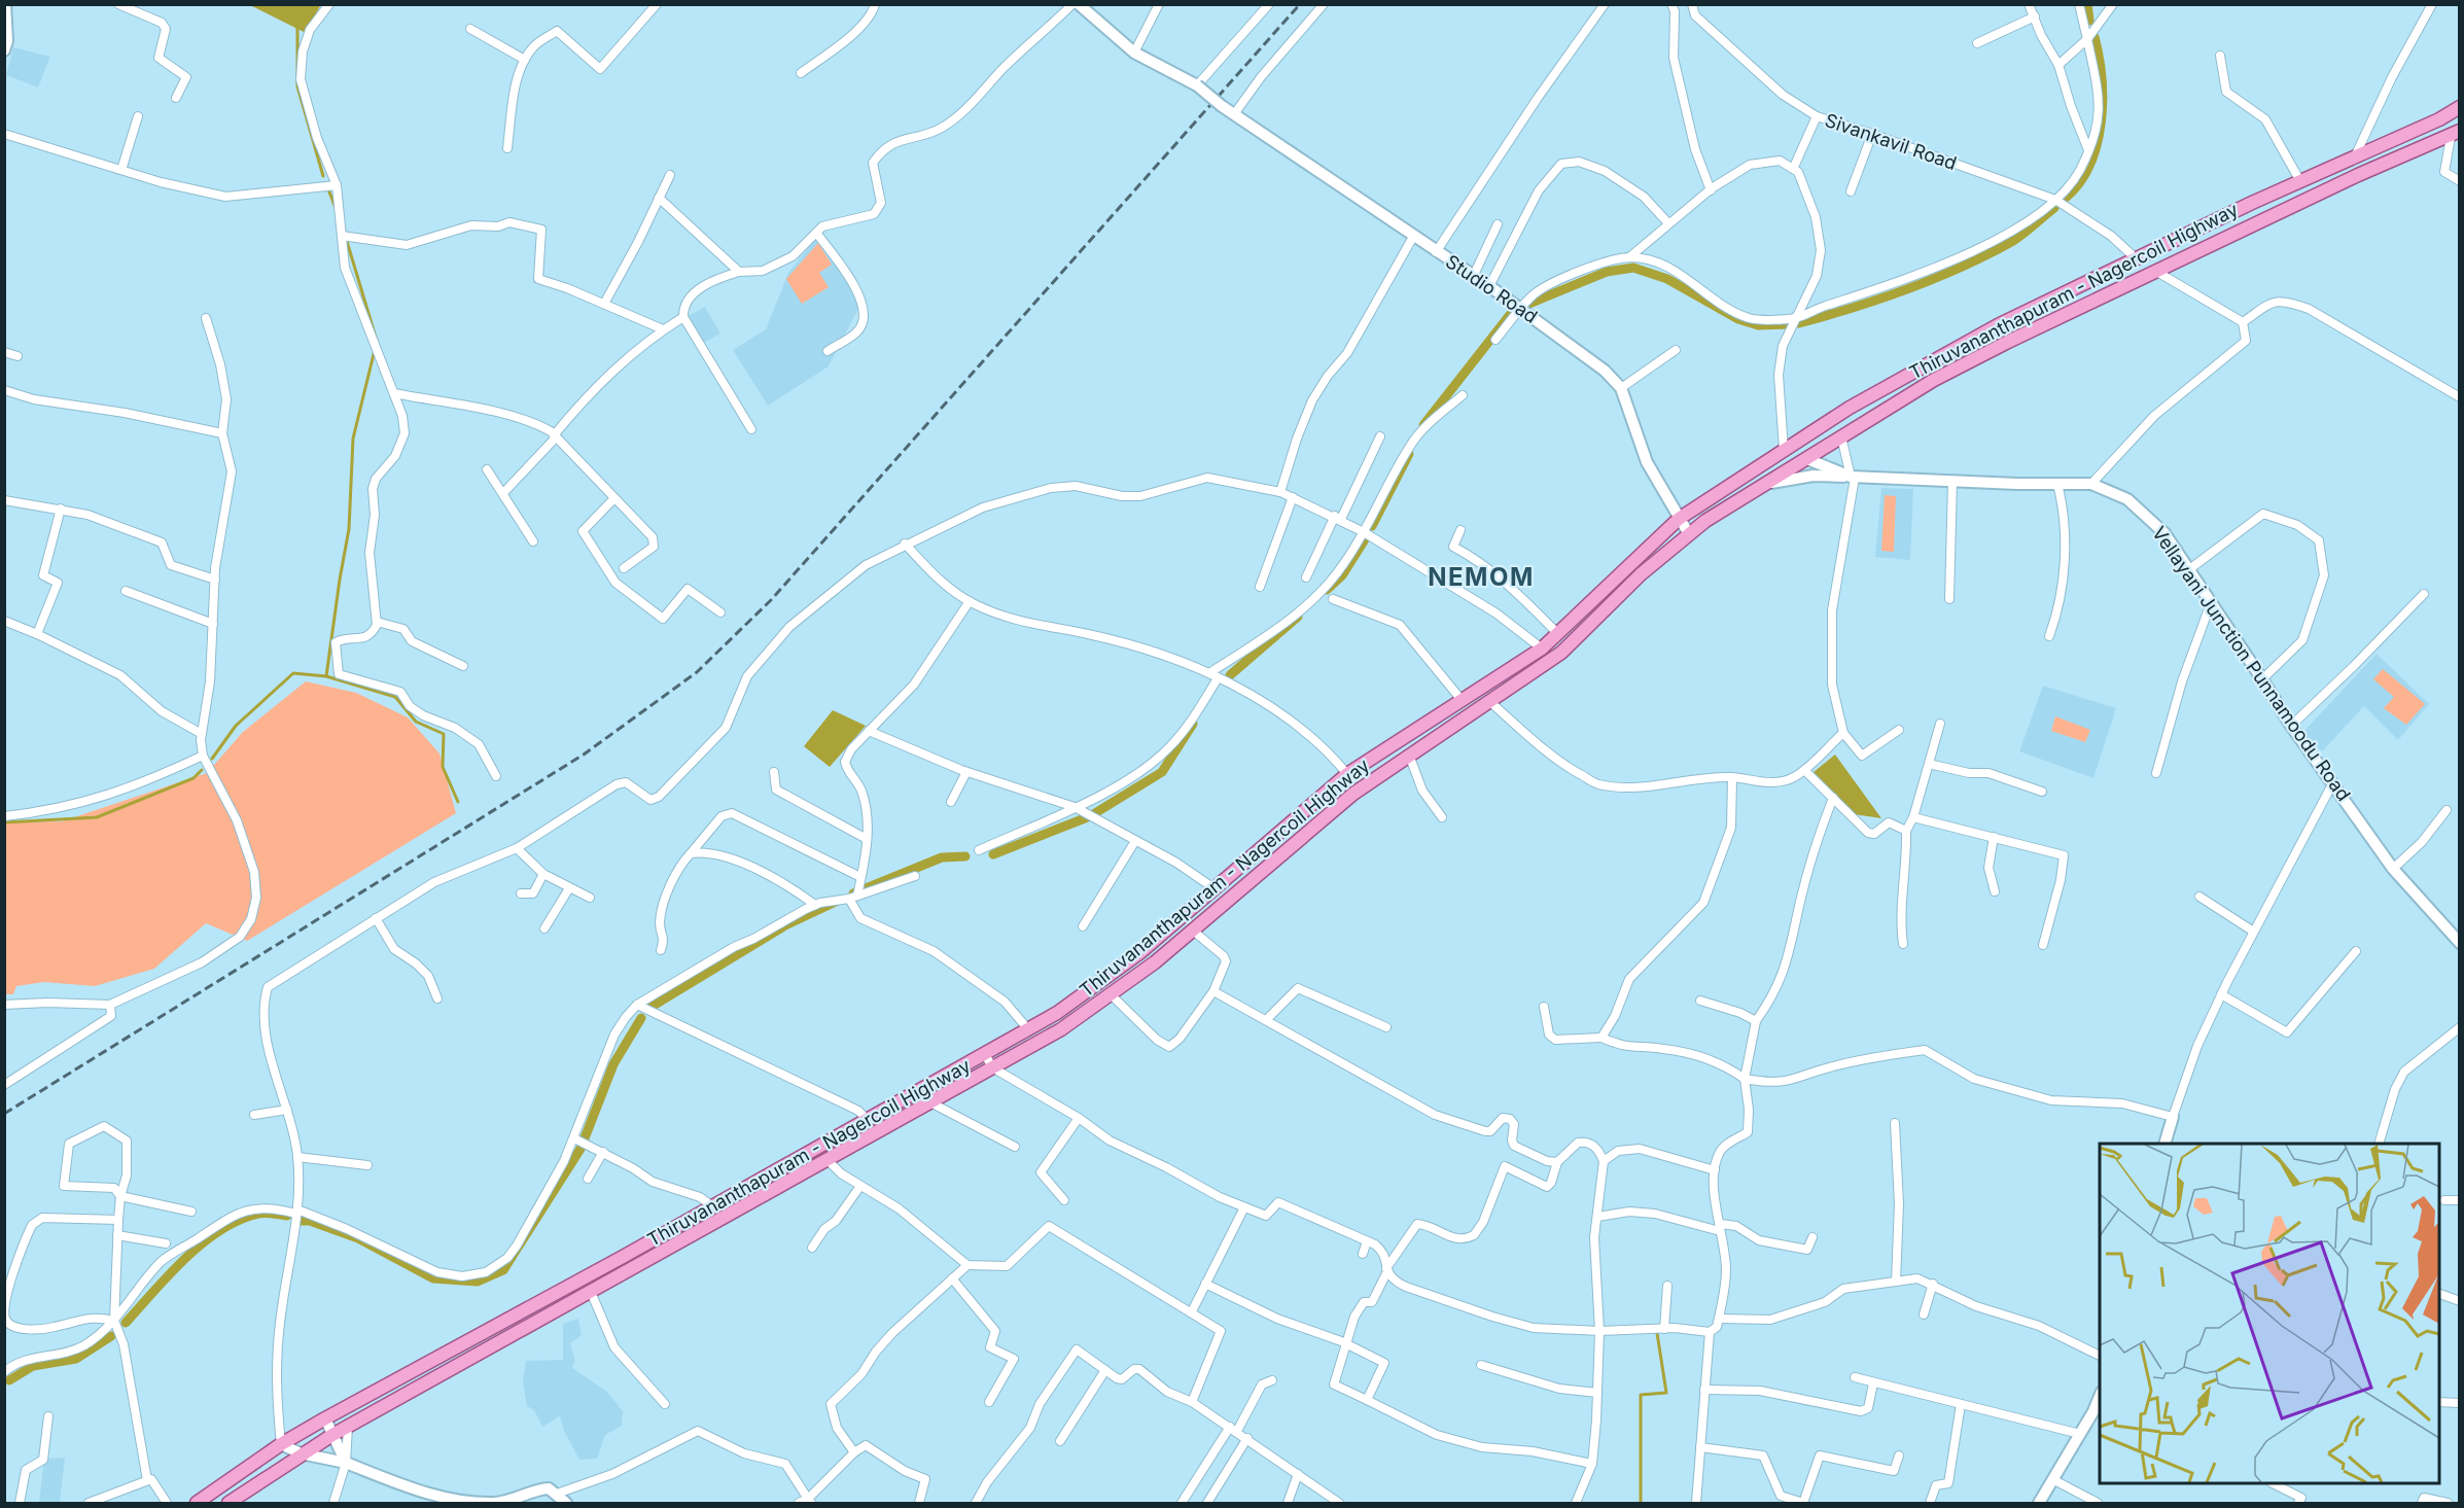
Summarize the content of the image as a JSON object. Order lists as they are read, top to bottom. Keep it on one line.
{"streets":{"main road":["Thiruvananthapuram - Nagercoil Highway"],"street":["Sivankavil Road","Studio Road","Vellayani Junction Punnamoodu Road"]},"crossings":[["Sivankavil Road","Thiruvananthapuram - Nagercoil Highway"],["Studio Road","Thiruvananthapuram - Nagercoil Highway"],["Thiruvananthapuram - Nagercoil Highway","Vellayani Junction Punnamoodu Road"]],"districts":["NEMOM"]}
